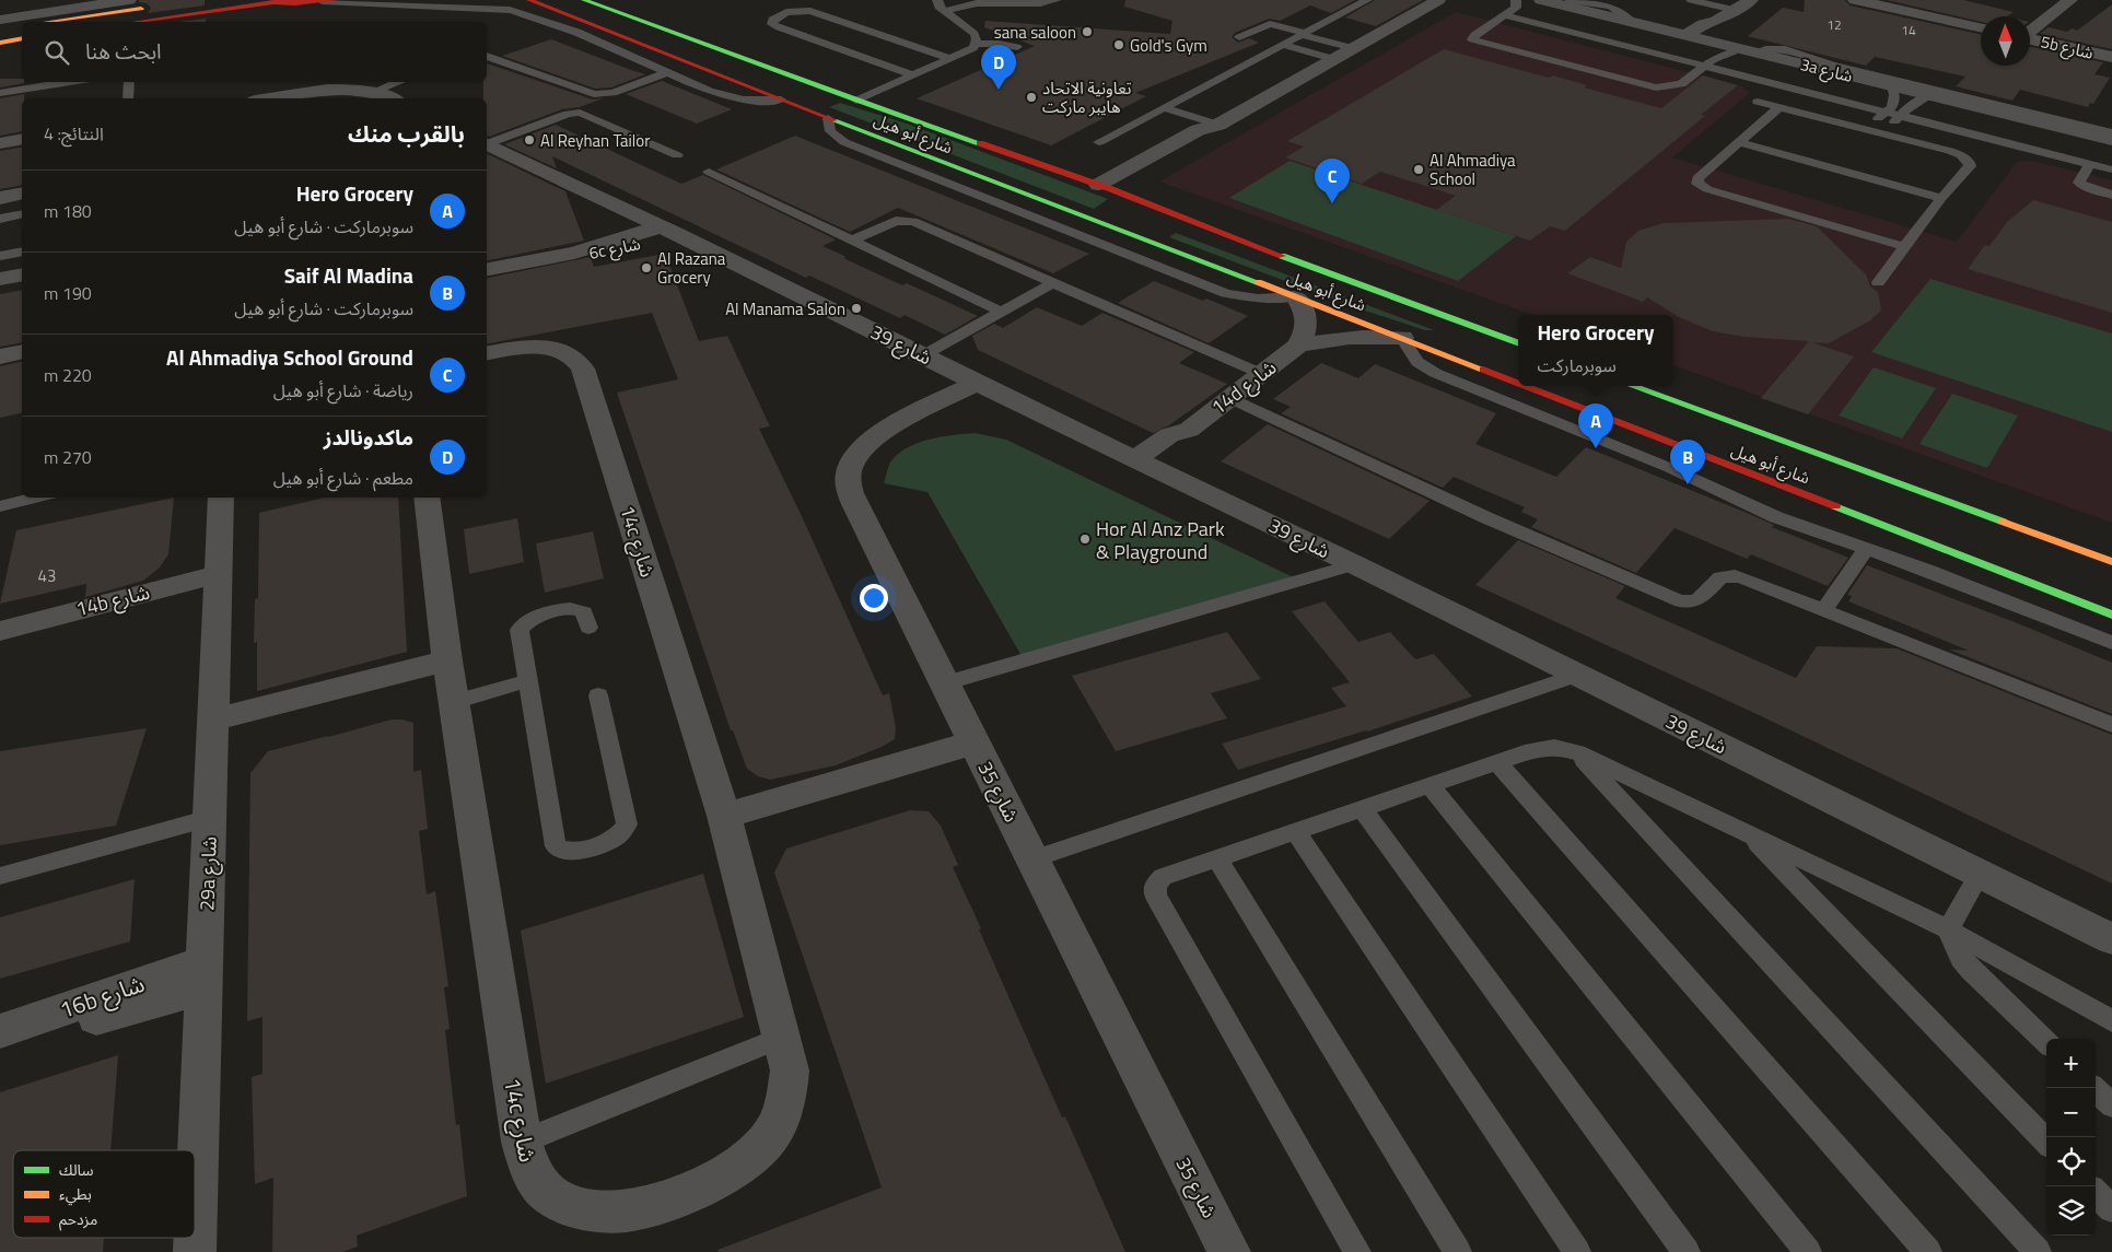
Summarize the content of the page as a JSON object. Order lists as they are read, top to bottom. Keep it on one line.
{"streets":{"main road":["شارع أبو هيل"],"street":["5b شارع","3a شارع","6c شارع","شارع 39","14d شارع","14c شارع","14b شارع","شارع 35","29a شارع","16b شارع"]},"crossings":[["شارع أبو هيل","14d شارع"],["6c شارع","شارع 39"],["شارع 39","14d شارع"],["شارع 39","شارع 35"],["14b شارع","29a شارع"],["29a شارع","16b شارع"]],"places":["sana saloon","Gold's Gym","تعاونية الاتحاد هايبر ماركت","Al Reyhan Tailor","Al Ahmadiya School","Al Razana Grocery","Al Manama Salon","Hor Al Anz Park & Playground"],"house_numbers":["12","14","43"],"legend":["سالك","بطيء","مزدحم"],"north":"top","page":{"search":"ابحث هنا","pins":["D","C","A","B"],"heading":["بالقرب منك","النتائج: 4"],"list":[{"mark":"A","name":"Hero Grocery","note":"سوبرماركت · شارع أبو هيل","value":"180 m"},{"mark":"B","name":"Saif Al Madina","note":"سوبرماركت · شارع أبو هيل","value":"190 m"},{"mark":"C","name":"Al Ahmadiya School Ground","note":"رياضة · شارع أبو هيل","value":"220 m"},{"mark":"D","name":"ماكدونالدز","note":"مطعم · شارع أبو هيل","value":"270 m"}],"popup":["Hero Grocery","سوبرماركت"],"map_buttons":["+","−"]}}
